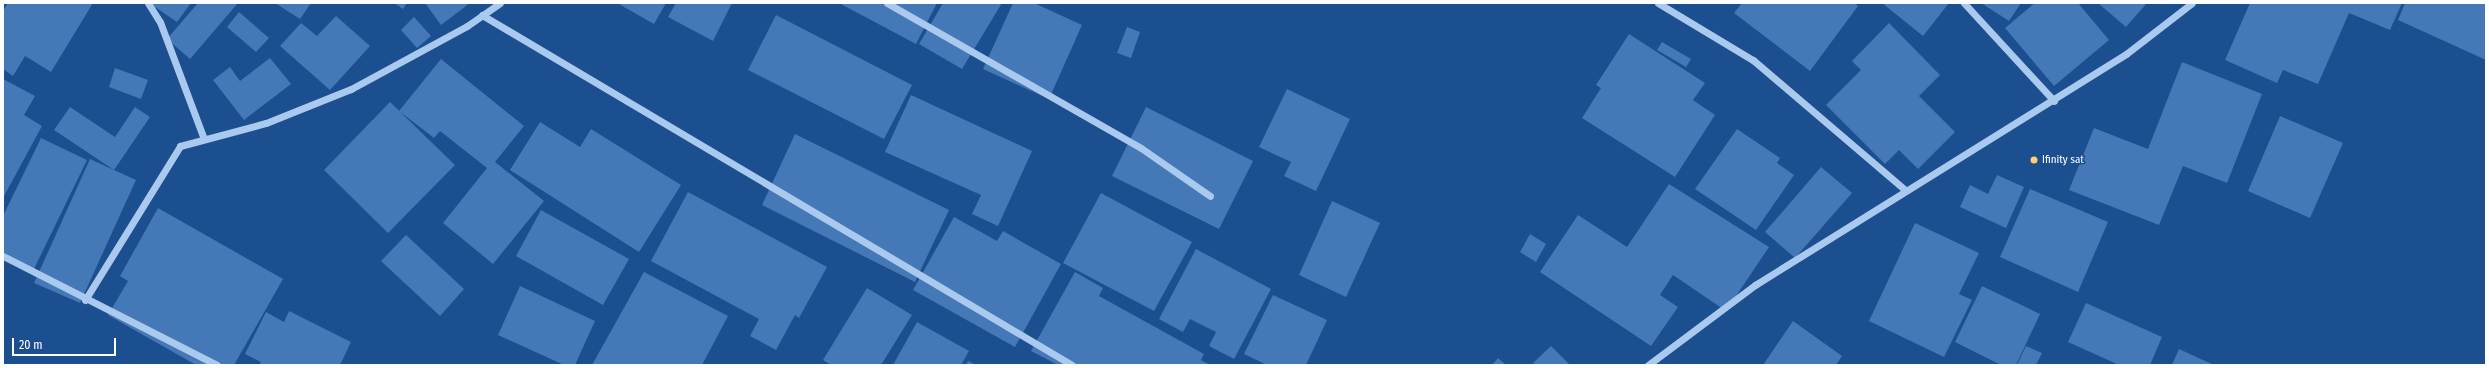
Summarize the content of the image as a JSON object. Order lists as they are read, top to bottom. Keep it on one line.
{"places":["Ifinity sat"],"scale_bar":"20 m"}
